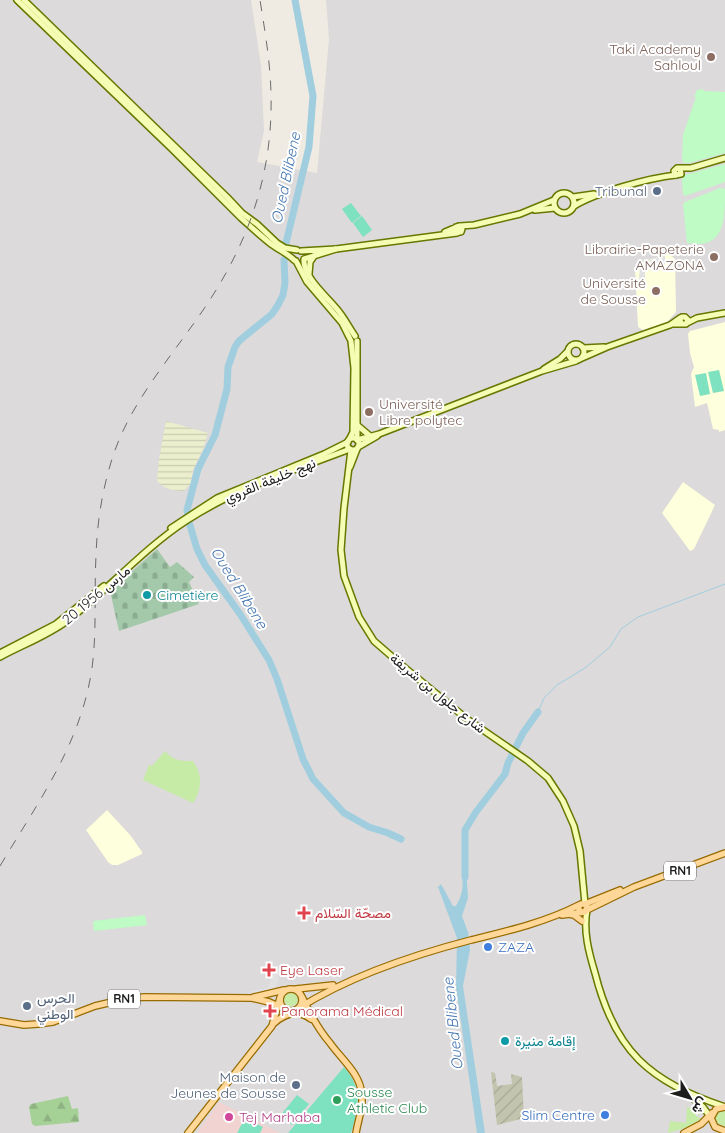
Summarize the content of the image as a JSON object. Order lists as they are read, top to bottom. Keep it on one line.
{"streets":{"main road":["نهج خليفة القروي","20 مارس 1956","شارع جلول بن شريفة","RN1"]},"crossings":[["نهج خليفة القروي","شارع جلول بن شريفة"],["شارع جلول بن شريفة","RN1"]],"water":["Oued Blibene"],"places":{"other":["Taki Academy Sahloul","Tribunal","Librairie-Papeterie AMAZONA","Université de Sousse","Université Libre polytec","Cimetière","ZAZA","الحرس الوطني","إقامة منيرة","Maison de Jeunes de Sousse","Sousse Athletic Club","Slim Centre","Tej Marhaba"],"health":["مصحّة السّلام","Eye Laser","Panorama Médical"]},"north":"bottom right"}
